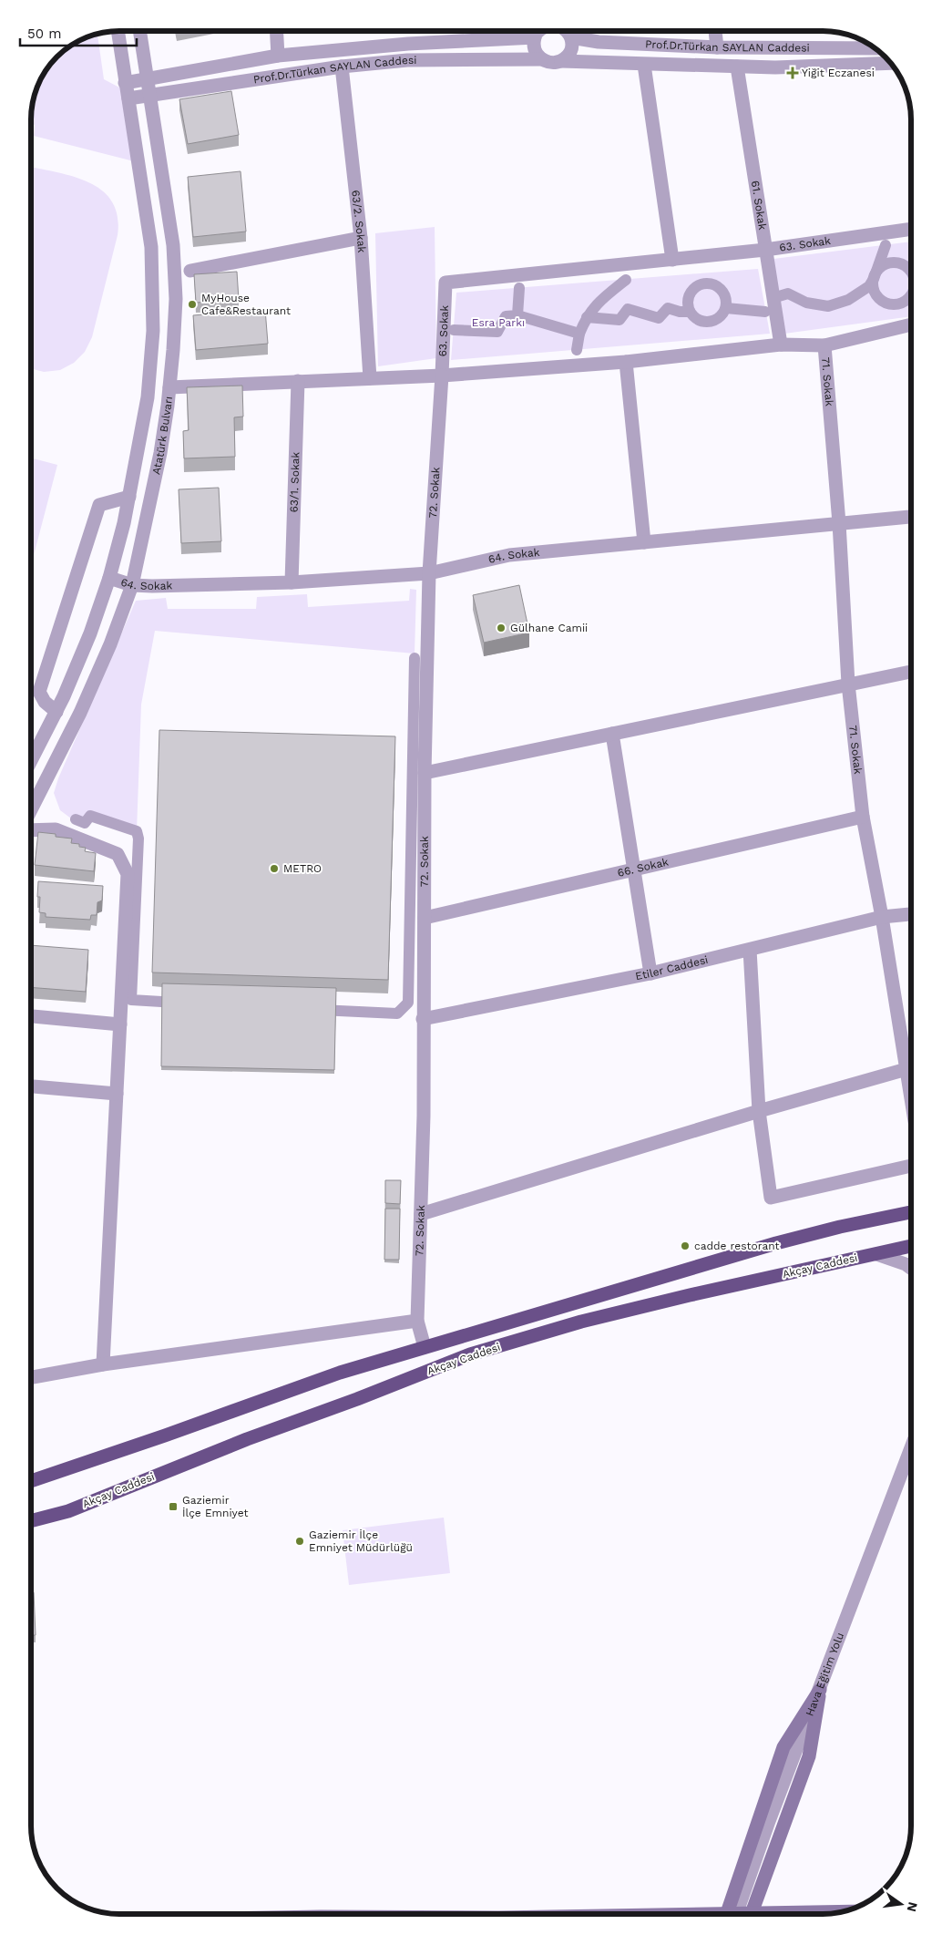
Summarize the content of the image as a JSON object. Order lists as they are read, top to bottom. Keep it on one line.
{"streets":{"highway":["Akçay Caddesi"],"street":["Prof.Dr.Türkan SAYLAN Caddesi","61. Sokak","63/2. Sokak","63. Sokak","71. Sokak","Atatürk Bulvarı","63/1. Sokak","72. Sokak","64. Sokak","66. Sokak","Etiler Caddesi","Hava Eğitim Yolu"]},"crossings":[["Prof.Dr.Türkan SAYLAN Caddesi","61. Sokak"],["Prof.Dr.Türkan SAYLAN Caddesi","63/2. Sokak"],["Prof.Dr.Türkan SAYLAN Caddesi","Atatürk Bulvarı"],["61. Sokak","63. Sokak"],["63. Sokak","72. Sokak"],["71. Sokak","64. Sokak"],["71. Sokak","66. Sokak"],["71. Sokak","Etiler Caddesi"],["Atatürk Bulvarı","64. Sokak"],["63/1. Sokak","64. Sokak"],["72. Sokak","64. Sokak"],["72. Sokak","66. Sokak"],["72. Sokak","Etiler Caddesi"],["72. Sokak","Akçay Caddesi"]],"parks":["Esra Parkı"],"places":{"health":["Yiğit Eczanesi"],"other":["MyHouse Cafe&Restaurant","Gülhane Camii","METRO","cadde restorant","Gaziemir İlçe Emniyet Müdürlüğü"],"transit":["Gaziemir İlçe Emniyet"]},"scale_bar":"50 m","north":"right"}
